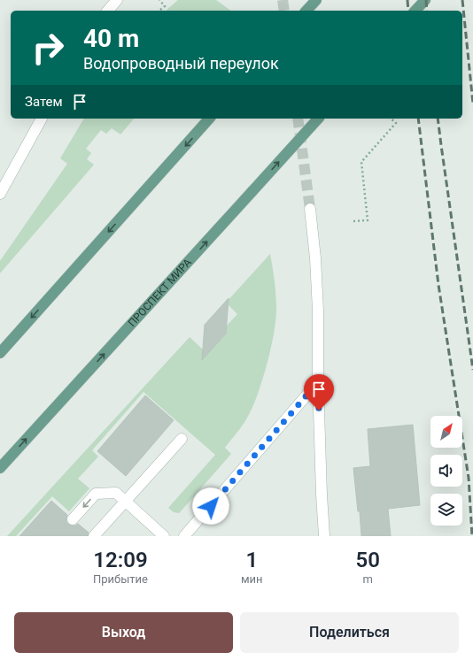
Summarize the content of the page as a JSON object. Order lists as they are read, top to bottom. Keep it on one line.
{"streets":{"main road":["ПРОСПЕКТ МИРА"]},"north":"top right","page":{"turn":["40 m","Водопроводный переулок"],"then":"Затем","eta":["12:09","Прибытие","1","мин","50","m"],"buttons":["Выход","Поделиться"]}}
